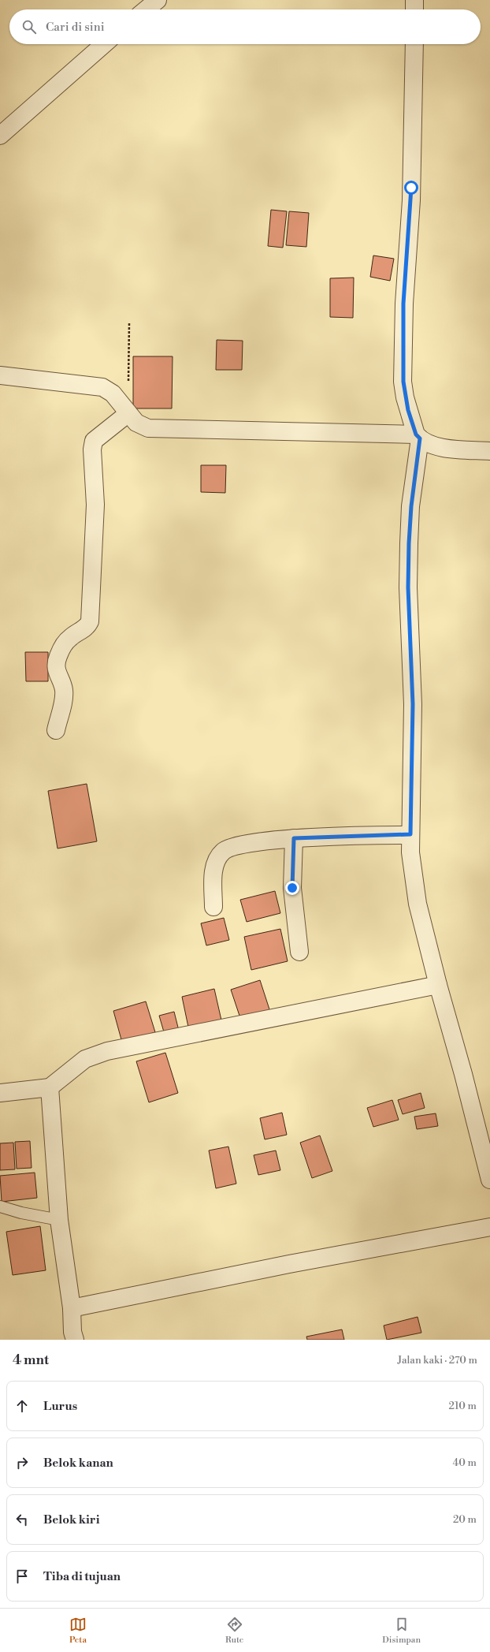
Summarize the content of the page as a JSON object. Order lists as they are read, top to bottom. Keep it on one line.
{"page":{"search":"Cari di sini","heading":["4 mnt","Jalan kaki · 270 m"],"list":[["Lurus","210 m"],["Belok kanan","40 m"],["Belok kiri","20 m"],"Tiba di tujuan"],"nav":["Peta","Rute","Disimpan"]}}
